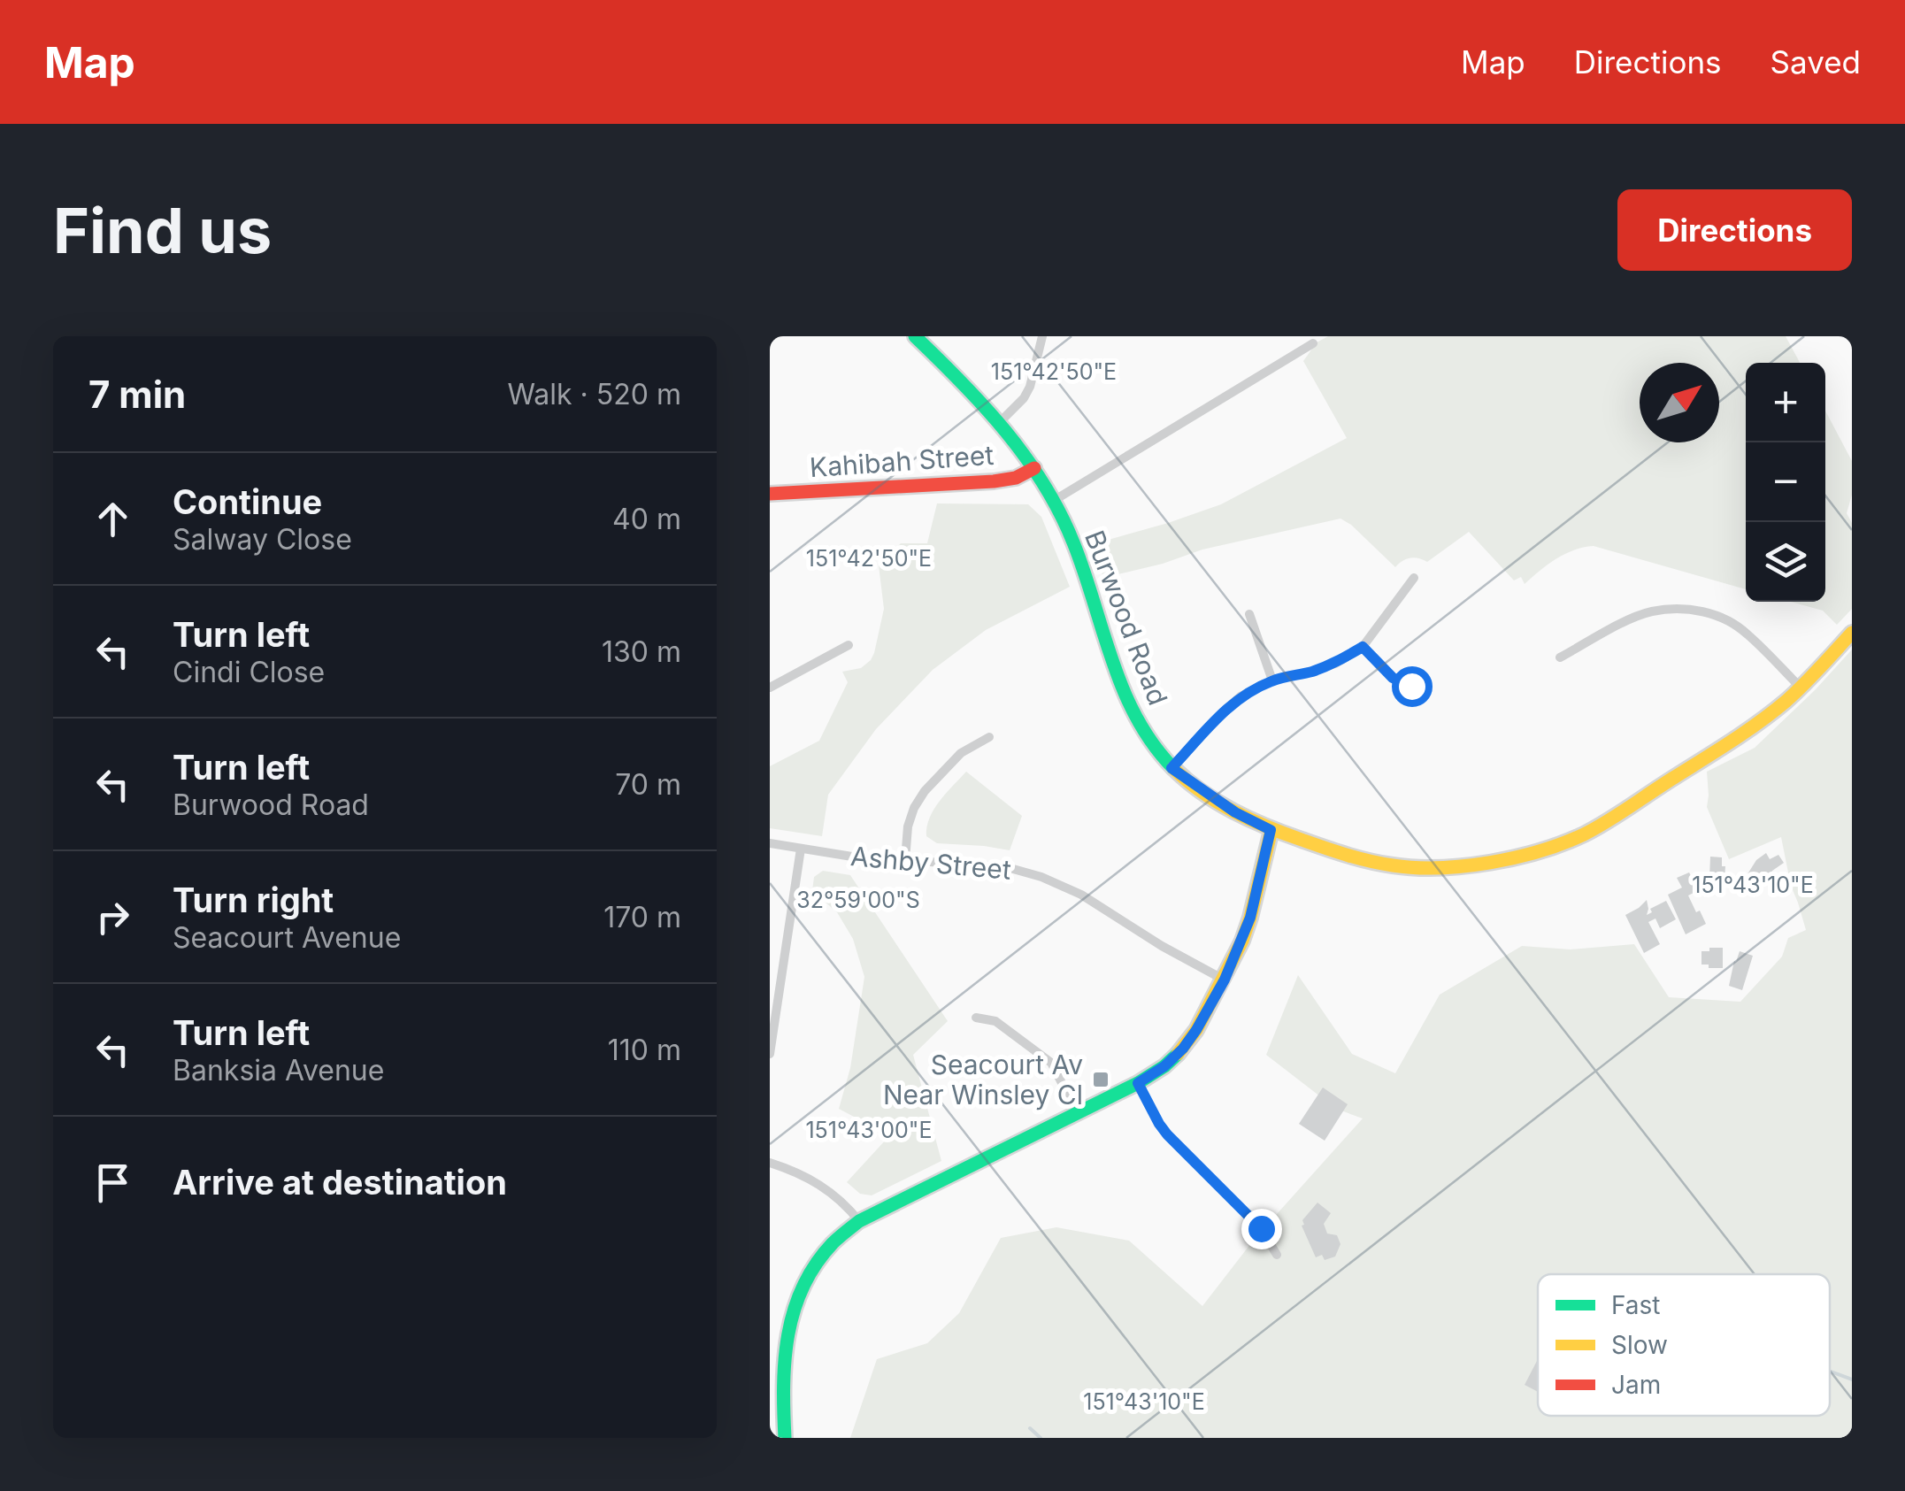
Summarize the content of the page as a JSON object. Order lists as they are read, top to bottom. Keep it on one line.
{"streets":{"main road":["Kahibah Street","Burwood Road"],"street":["Ashby Street"]},"crossings":[["Kahibah Street","Burwood Road"]],"places":{"transit":["Seacourt Av Near Winsley Cl"]},"legend":["Fast","Slow","Jam"],"north":"top right","page":{"header":"Map","nav":["Map","Directions","Saved"],"buttons":"Directions","title":"Find us","heading":["7 min","Walk · 520 m"],"map_buttons":["+","−"],"list":[["Continue","Salway Close","40 m"],["Turn left","Cindi Close","130 m"],["Turn left","Burwood Road","70 m"],["Turn right","Seacourt Avenue","170 m"],["Turn left","Banksia Avenue","110 m"],"Arrive at destination"]},"coordinates":["151°42'50\"E","151°43'10\"E","32°59'00\"S","151°43'00\"E"]}
